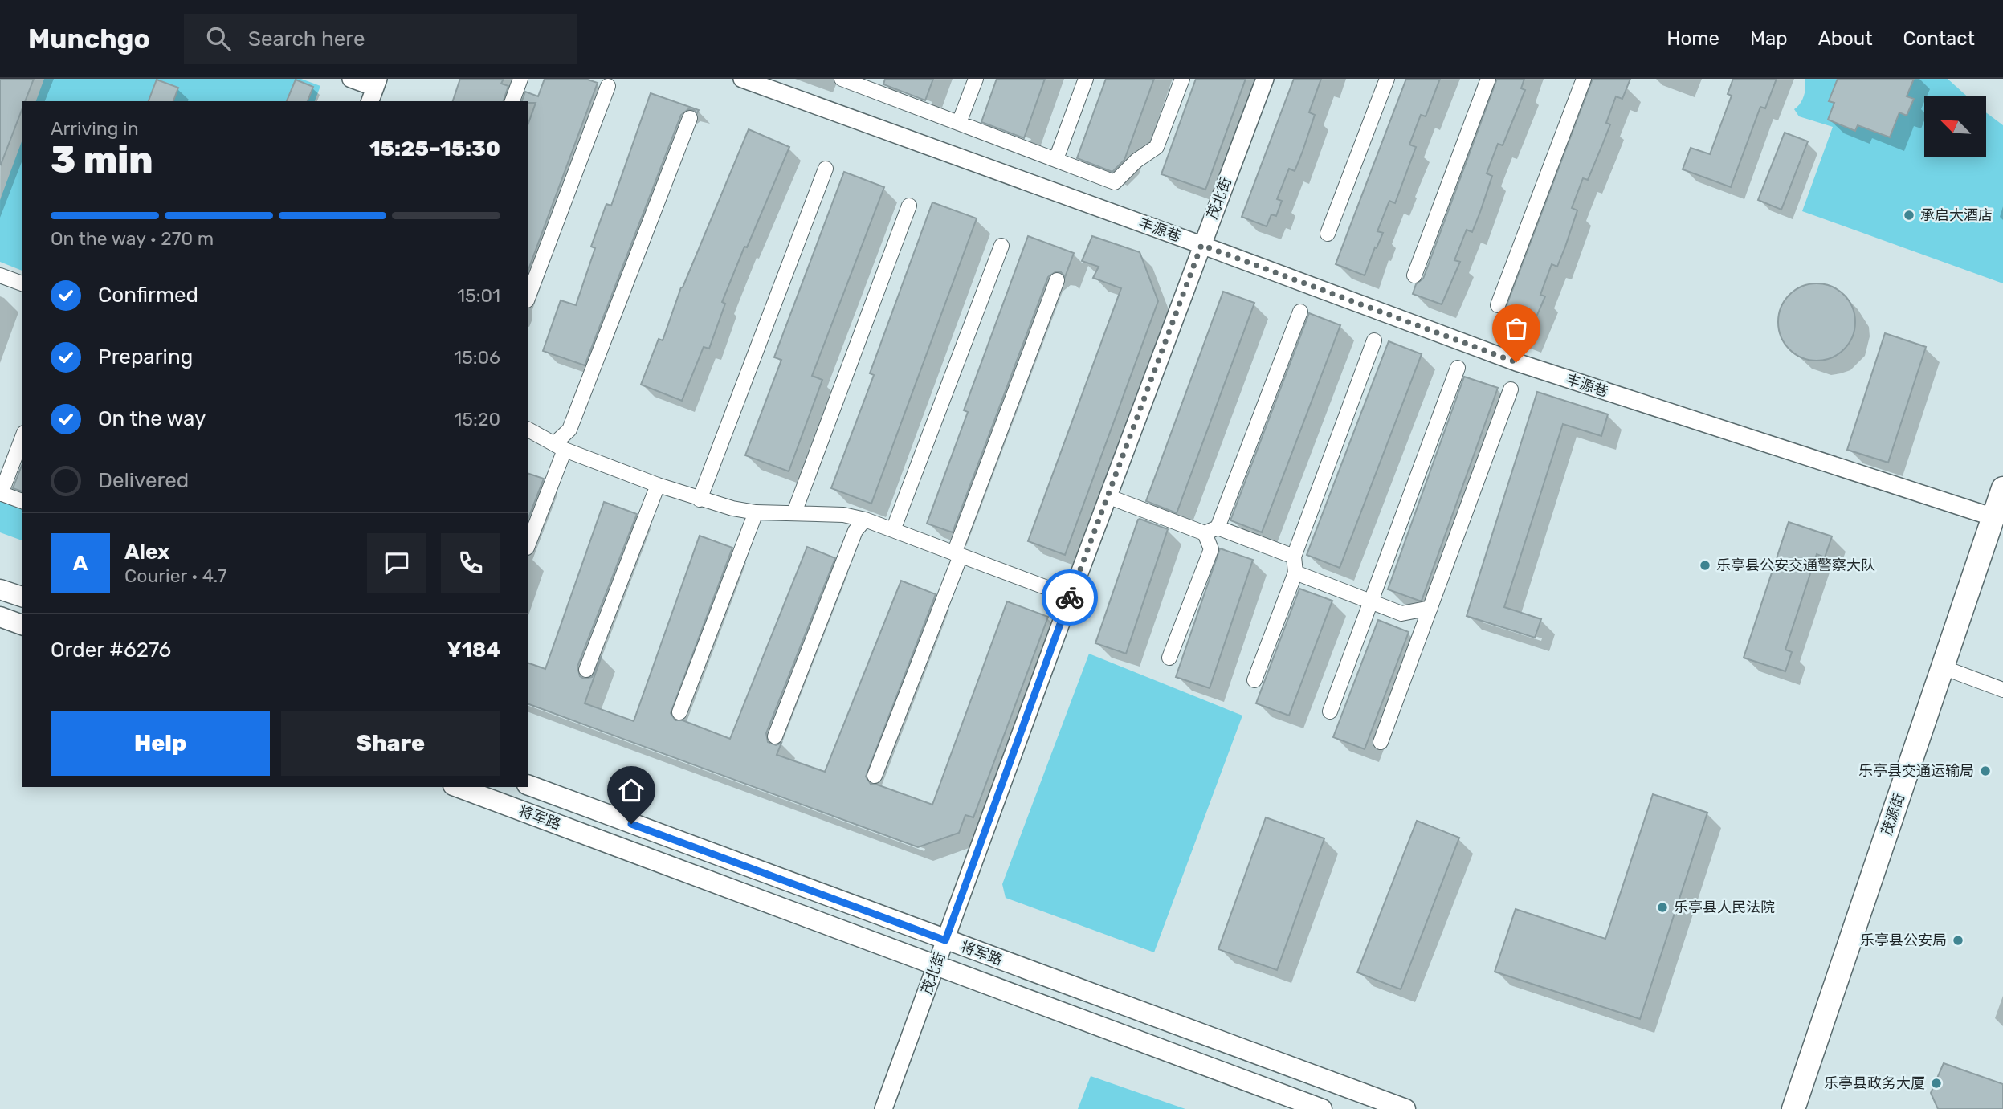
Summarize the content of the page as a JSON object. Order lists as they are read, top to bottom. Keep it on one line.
{"streets":{"main road":["茂源街","将军路"],"street":["茂北街","丰源巷"]},"crossings":[["茂北街","丰源巷"],["茂北街","将军路"],["丰源巷","茂源街"]],"places":["承启大酒店","乐亭县公安交通警察大队","乐亭县交通运输局","乐亭县人民法院","乐亭县公安局","乐亭县政务大厦"],"north":"top left","page":{"header":"Munchgo","search":"Search here","nav":["Home","Map","About","Contact"],"heading":["3 min","Arriving in","15:25–15:30"],"panel":["Alex","Courier · 4.7","Order #6276","¥184"],"bar":"On the way · 270 m","list":[["Confirmed","15:01"],["Preparing","15:06"],["On the way","15:20"],"Delivered"],"round":"A","buttons":["Help","Share"]}}
